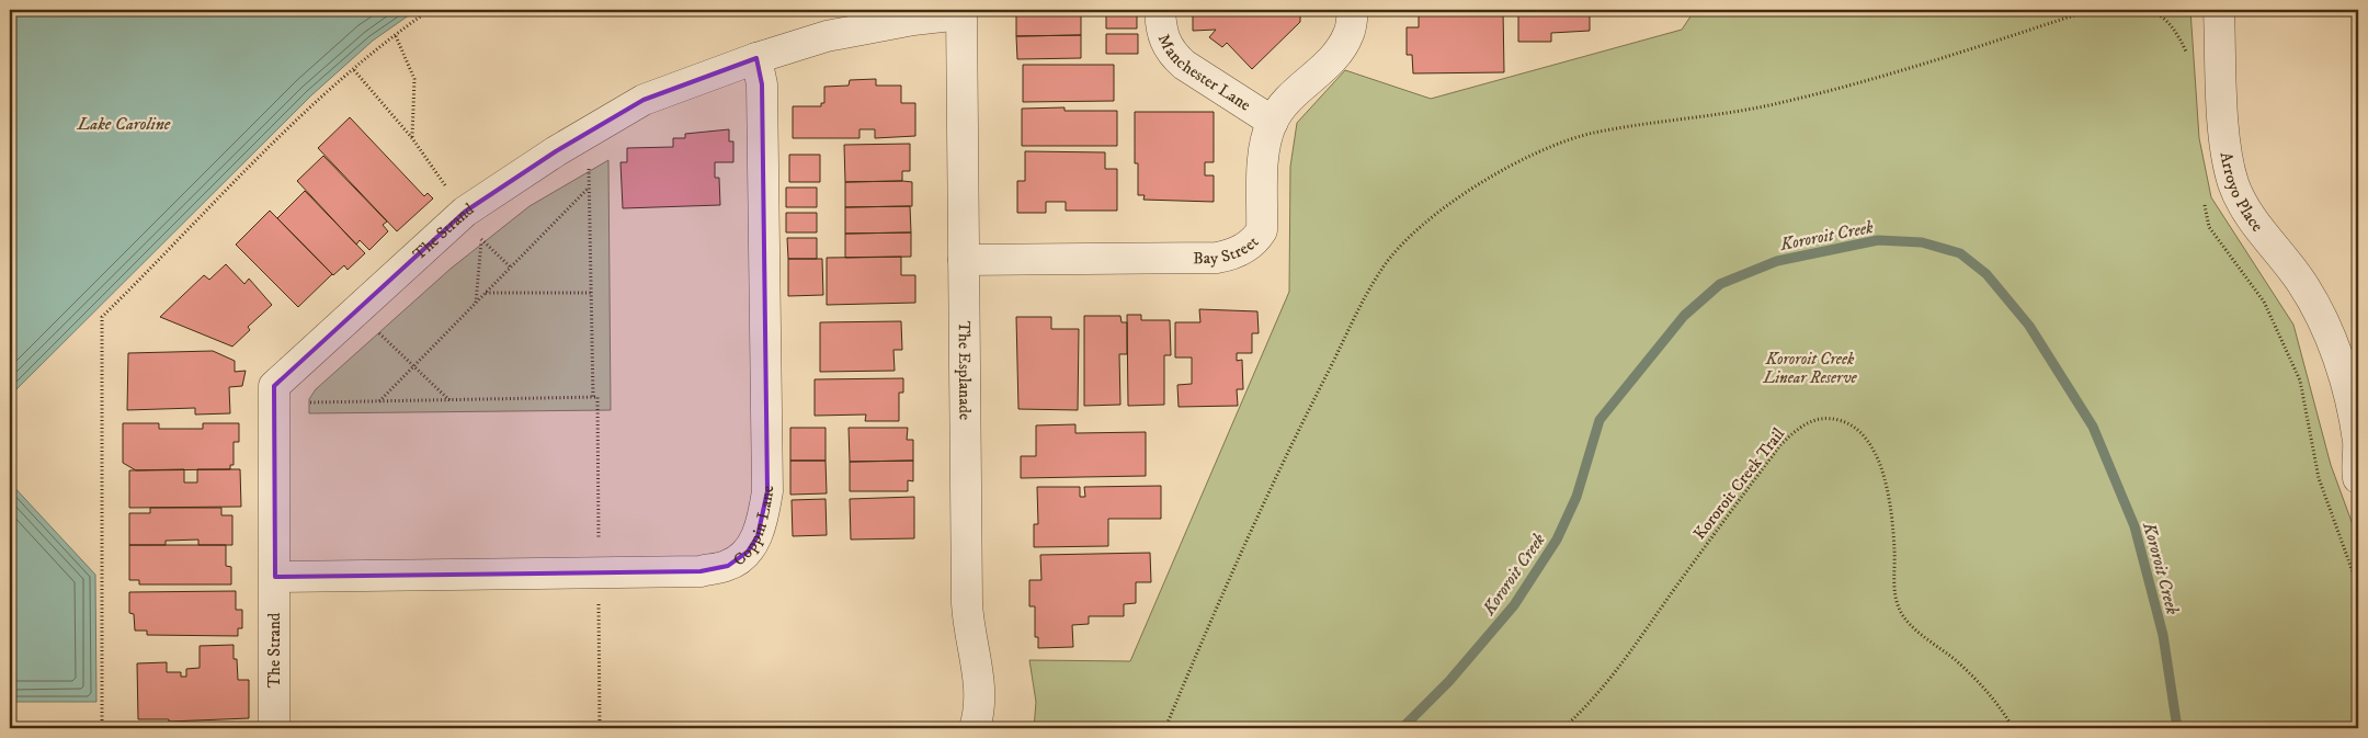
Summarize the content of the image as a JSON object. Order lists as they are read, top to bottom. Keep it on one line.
{"streets":{"street":["Manchester Lane","Arroyo Place","The Strand","Bay Street","The Esplanade","Coppin Lane"],"path":["Kororoit Creek Trail"]},"crossings":[["Manchester Lane","Bay Street"],["The Strand","The Esplanade"],["The Strand","Coppin Lane"],["Bay Street","The Esplanade"]],"water":["Lake Caroline","Kororoit Creek"],"parks":["Kororoit Creek Linear Reserve"]}
